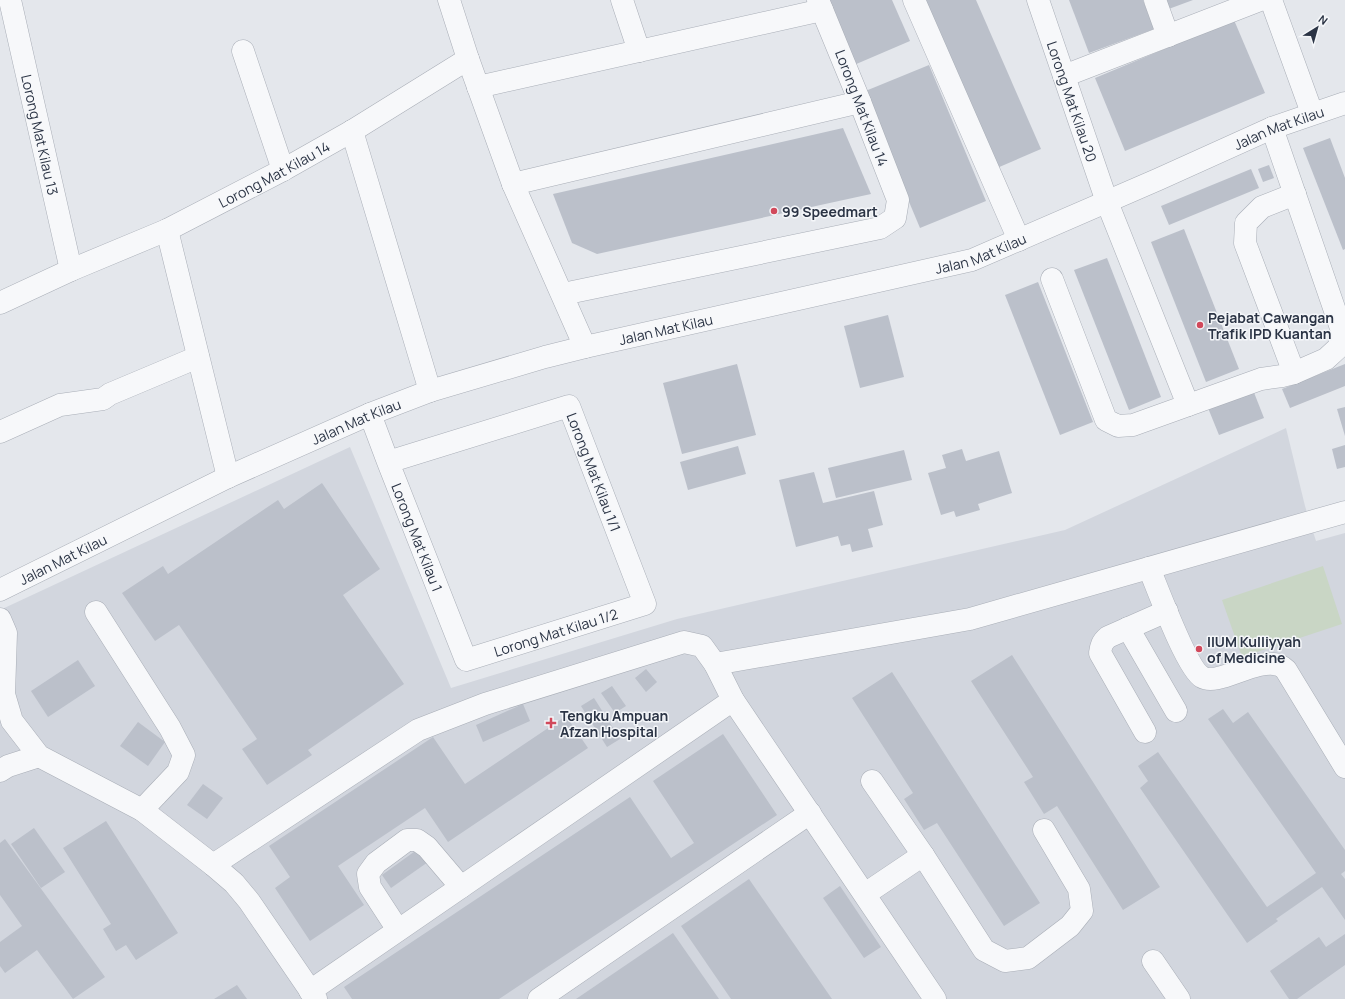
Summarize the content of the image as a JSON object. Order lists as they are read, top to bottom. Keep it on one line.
{"streets":{"street":["Lorong Mat Kilau 20","Lorong Mat Kilau 14","Jalan Mat Kilau","Lorong Mat Kilau 13","Lorong Mat Kilau 1/1","Lorong Mat Kilau 1","Lorong Mat Kilau 1/2"]},"crossings":[["Lorong Mat Kilau 20","Jalan Mat Kilau"],["Lorong Mat Kilau 14","Lorong Mat Kilau 13"],["Jalan Mat Kilau","Lorong Mat Kilau 1"],["Lorong Mat Kilau 1/1","Lorong Mat Kilau 1"],["Lorong Mat Kilau 1/1","Lorong Mat Kilau 1/2"],["Lorong Mat Kilau 1","Lorong Mat Kilau 1/2"]],"places":{"other":["99 Speedmart","Pejabat Cawangan Trafik IPD Kuantan","IIUM Kulliyyah of Medicine"],"health":["Tengku Ampuan Afzan Hospital"]},"north":"top right"}
